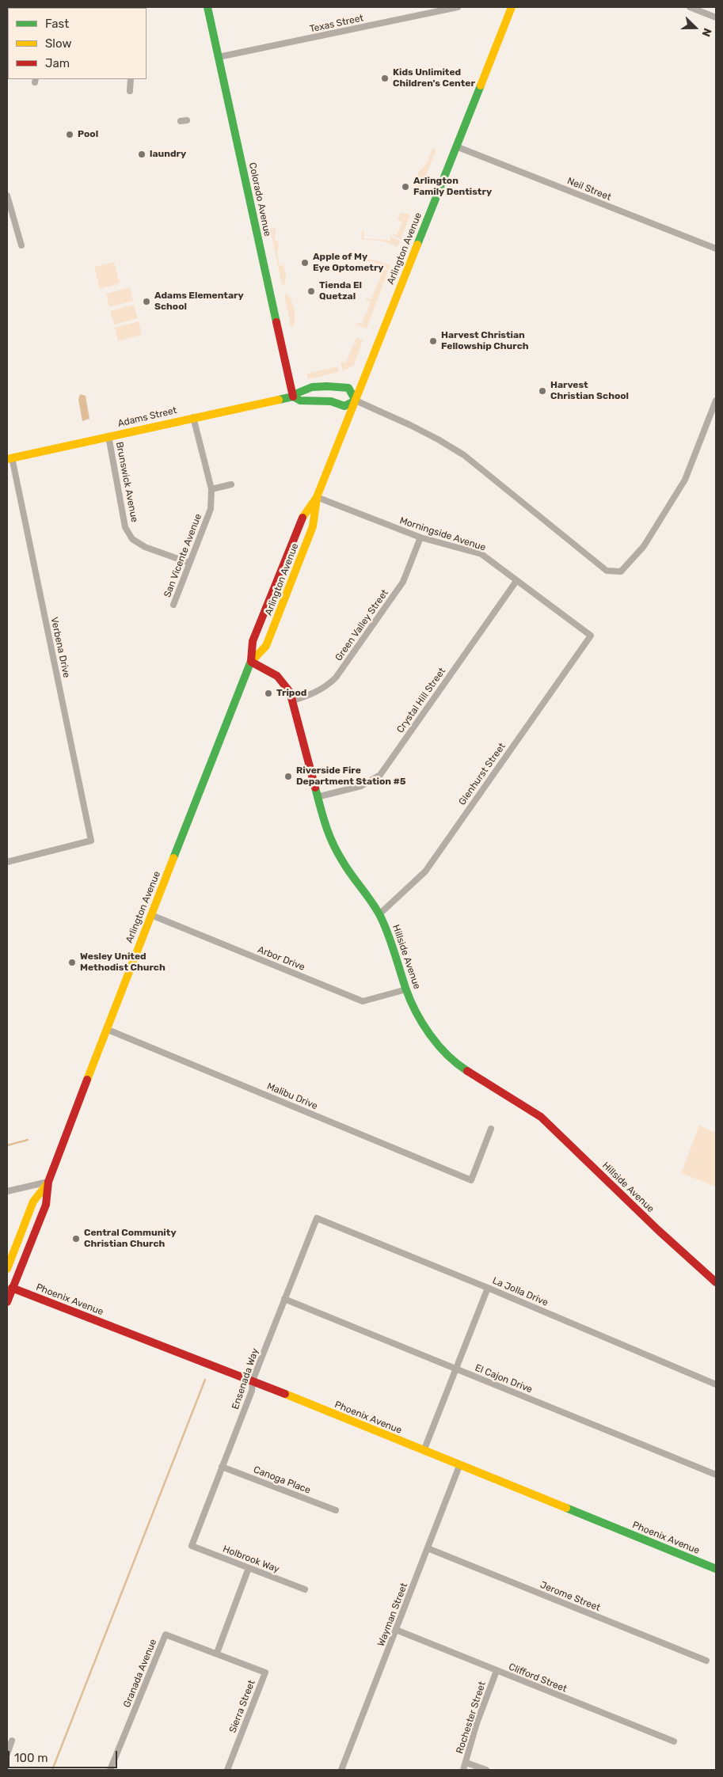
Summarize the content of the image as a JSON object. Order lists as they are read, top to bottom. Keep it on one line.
{"streets":{"main road":["Colorado Avenue","Arlington Avenue","Adams Street","Hillside Avenue","Phoenix Avenue"],"street":["Texas Street","Neil Street","Brunswick Avenue","Morningside Avenue","San Vicente Avenue","Green Valley Street","Verbena Drive","Crystal Hill Street","Glenhurst Street","Arbor Drive","Malibu Drive","La Jolla Drive","Ensenada Way","El Cajon Drive","Canoga Place","Holbrook Way","Jerome Street","Wayman Street","Granada Avenue","Clifford Street","Sierra Street","Rochester Street"]},"crossings":[["Texas Street","Colorado Avenue"],["Neil Street","Arlington Avenue"],["Colorado Avenue","Adams Street"],["Arlington Avenue","Adams Street"],["Arlington Avenue","Morningside Avenue"],["Arlington Avenue","Hillside Avenue"],["Arlington Avenue","Arbor Drive"],["Arlington Avenue","Malibu Drive"],["Arlington Avenue","Phoenix Avenue"],["Adams Street","Brunswick Avenue"],["Adams Street","San Vicente Avenue"],["Adams Street","Verbena Drive"],["Brunswick Avenue","San Vicente Avenue"],["Morningside Avenue","Green Valley Street"],["Morningside Avenue","Crystal Hill Street"],["Morningside Avenue","Glenhurst Street"],["Green Valley Street","Hillside Avenue"],["Crystal Hill Street","Hillside Avenue"],["Glenhurst Street","Hillside Avenue"],["Hillside Avenue","Arbor Drive"],["La Jolla Drive","Ensenada Way"],["Phoenix Avenue","Ensenada Way"],["Phoenix Avenue","Wayman Street"],["Ensenada Way","El Cajon Drive"],["Ensenada Way","Canoga Place"],["Ensenada Way","Holbrook Way"],["Jerome Street","Wayman Street"],["Wayman Street","Clifford Street"],["Granada Avenue","Sierra Street"],["Clifford Street","Rochester Street"]],"places":["Kids Unlimited Children's Center","Pool","laundry","Arlington Family Dentistry","Apple of My Eye Optometry","Tienda El Quetzal","Adams Elementary School","Harvest Christian Fellowship Church","Harvest Christian School","Tripod","Riverside Fire Department Station #5","Wesley United Methodist Church","Central Community Christian Church"],"legend":["Fast","Slow","Jam"],"scale_bar":"100 m","north":"right"}
